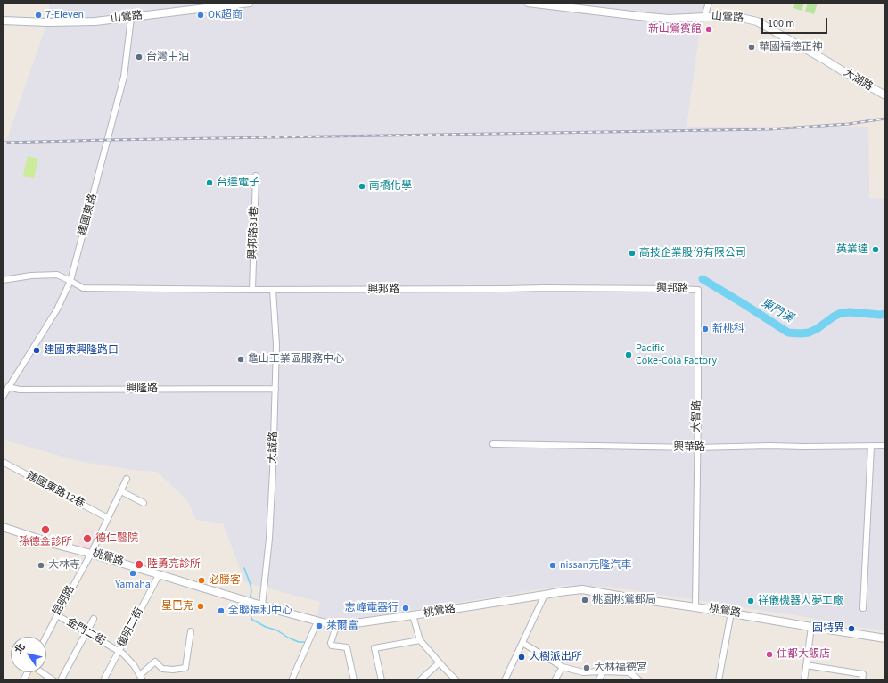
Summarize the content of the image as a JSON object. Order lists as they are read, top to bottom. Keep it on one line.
{"streets":{"main road":["山鶯路","大湖路","桃鶯路"],"street":["建國東路","興邦路31巷","興邦路","興隆路","大智路","大誠路","興華路","建國東路12巷","昆明路","復明二街","金門二街"]},"crossings":[["山鶯路","大湖路"],["山鶯路","建國東路"],["建國東路","興邦路"],["建國東路","興隆路"],["興邦路31巷","興邦路"],["興邦路","大智路"],["興邦路","大誠路"],["興隆路","大誠路"],["大智路","興華路"],["大智路","桃鶯路"],["大誠路","桃鶯路"],["建國東路12巷","昆明路"],["桃鶯路","昆明路"],["桃鶯路","復明二街"],["昆明路","金門二街"],["復明二街","金門二街"]],"water":["東門溪"],"places":["7-Eleven","OK超商","新山鶯賓館","華國福德正神","台灣中油","台達電子","南橋化學","英業達","高技企業股份有限公司","新桃科","建國東興隆路口","Pacific Coke-Cola Factory","龜山工業區服務中心","孫德金診所","德仁醫院","陸勇亮診所","大林寺","nissan元隆汽車","Yamaha","必勝客","桃園桃鶯郵局","祥儀機器人夢工廠","星巴克","志峰電器行","全聯福利中心","萊爾富","固特異","住都大飯店","大樹派出所","大林福德宮"],"scale_bar":"100 m","north":"top left"}
